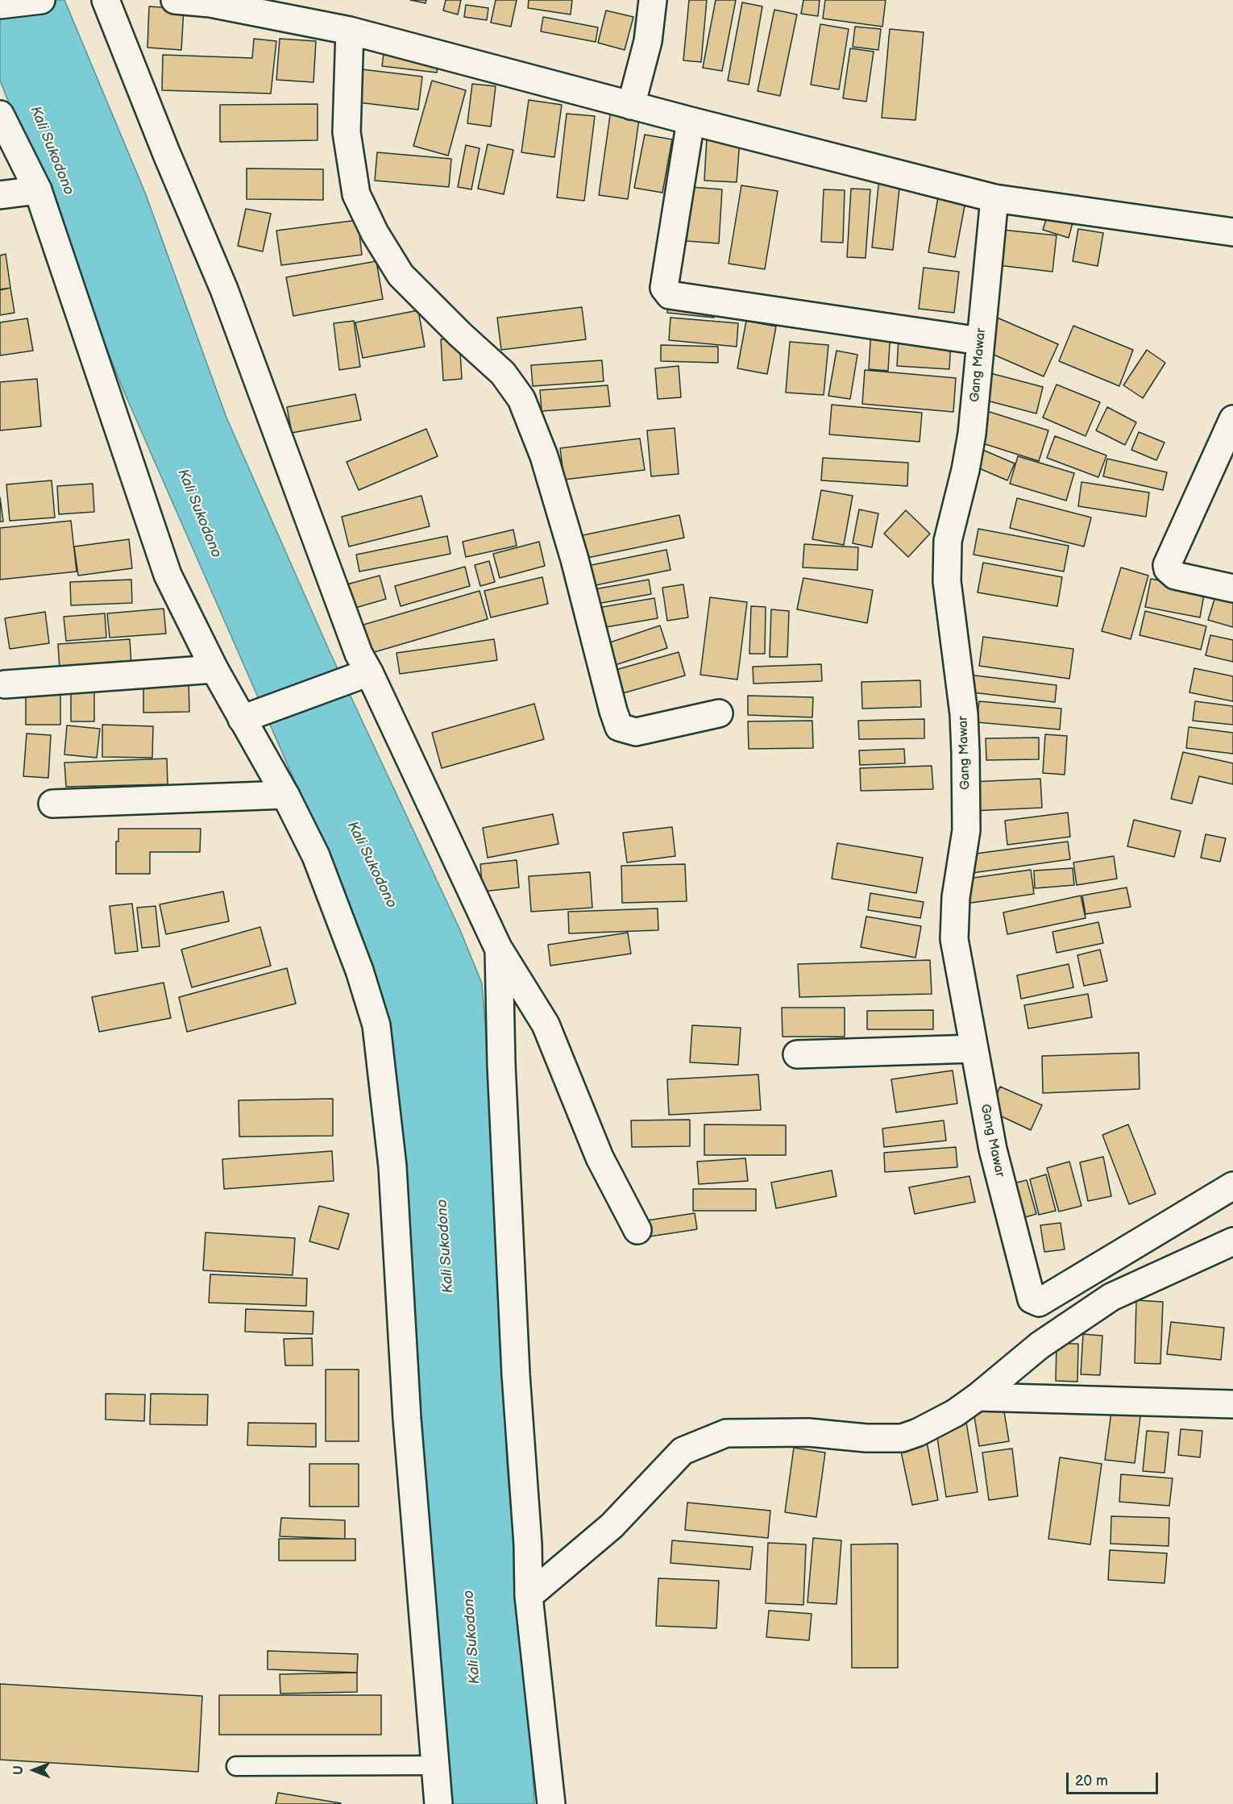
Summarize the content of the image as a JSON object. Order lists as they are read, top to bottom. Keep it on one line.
{"streets":{"street":["Gang Mawar"]},"water":["Kali Sukodono"],"scale_bar":"20 m","north":"left"}
